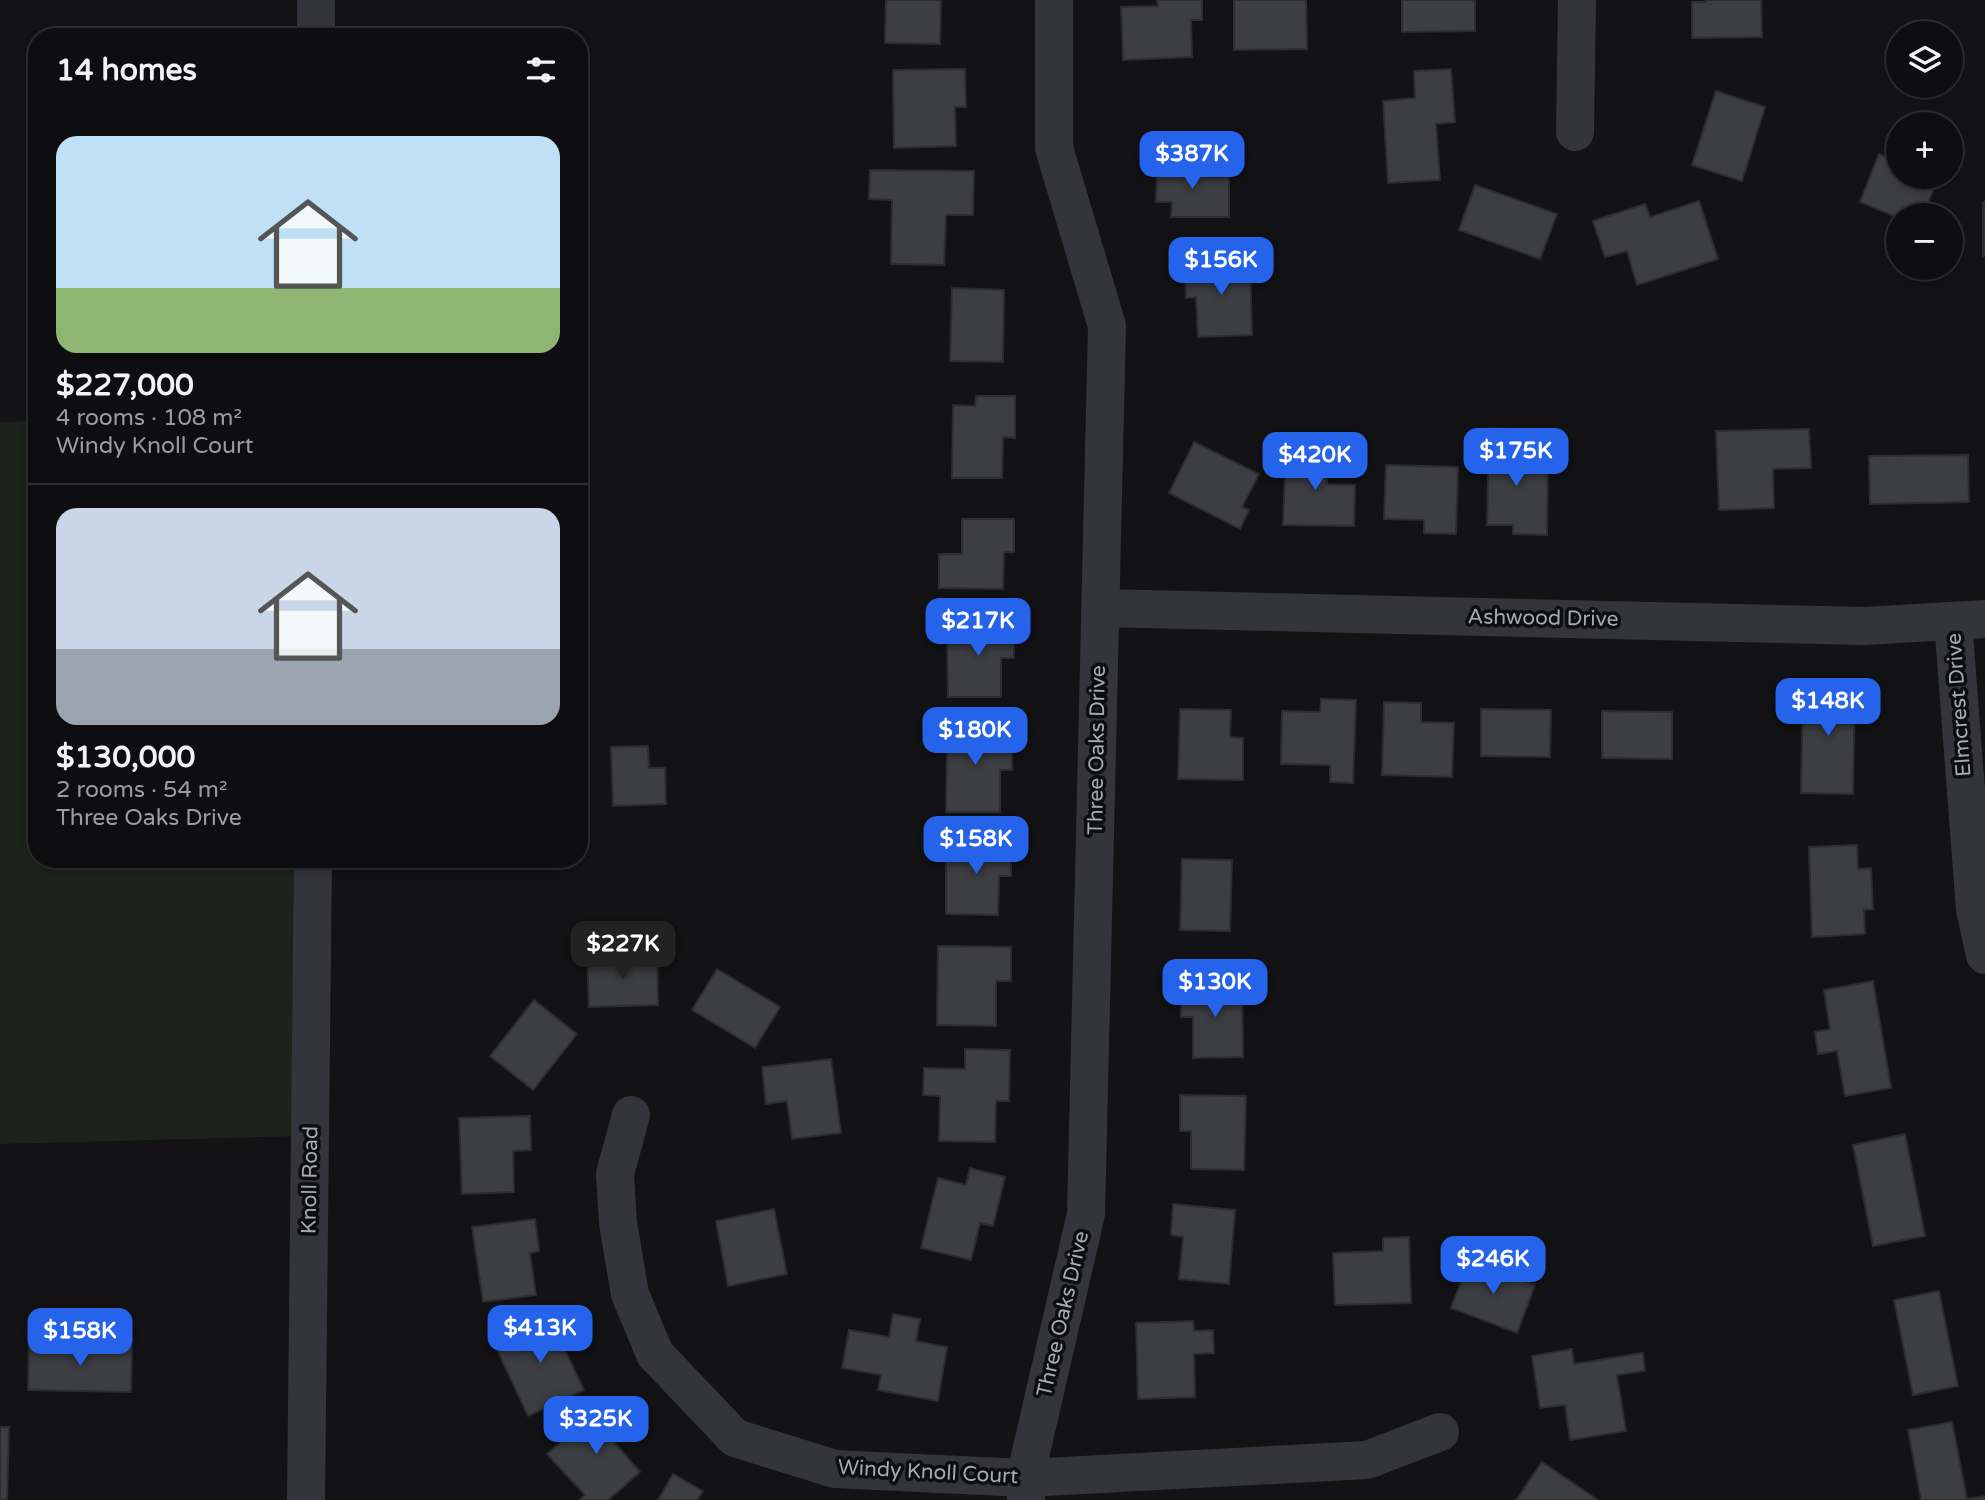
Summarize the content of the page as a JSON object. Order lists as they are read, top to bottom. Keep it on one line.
{"streets":{"street":["Ashwood Drive","Elmcrest Drive","Three Oaks Drive","Knoll Road","Windy Knoll Court"]},"crossings":[["Ashwood Drive","Elmcrest Drive"],["Ashwood Drive","Three Oaks Drive"],["Three Oaks Drive","Windy Knoll Court"]],"page":{"map_buttons":["+","−"],"heading":"14 homes","list":[{"name":"$227,000","note":"4 rooms · 108 m² · Windy Knoll Court"},{"name":"$130,000","note":"2 rooms · 54 m² · Three Oaks Drive"}],"price":["$387K","$156K","$175K","$420K","$217K","$148K","$180K","$158K","$227K","$130K","$246K","$413K","$158K","$325K"]}}
